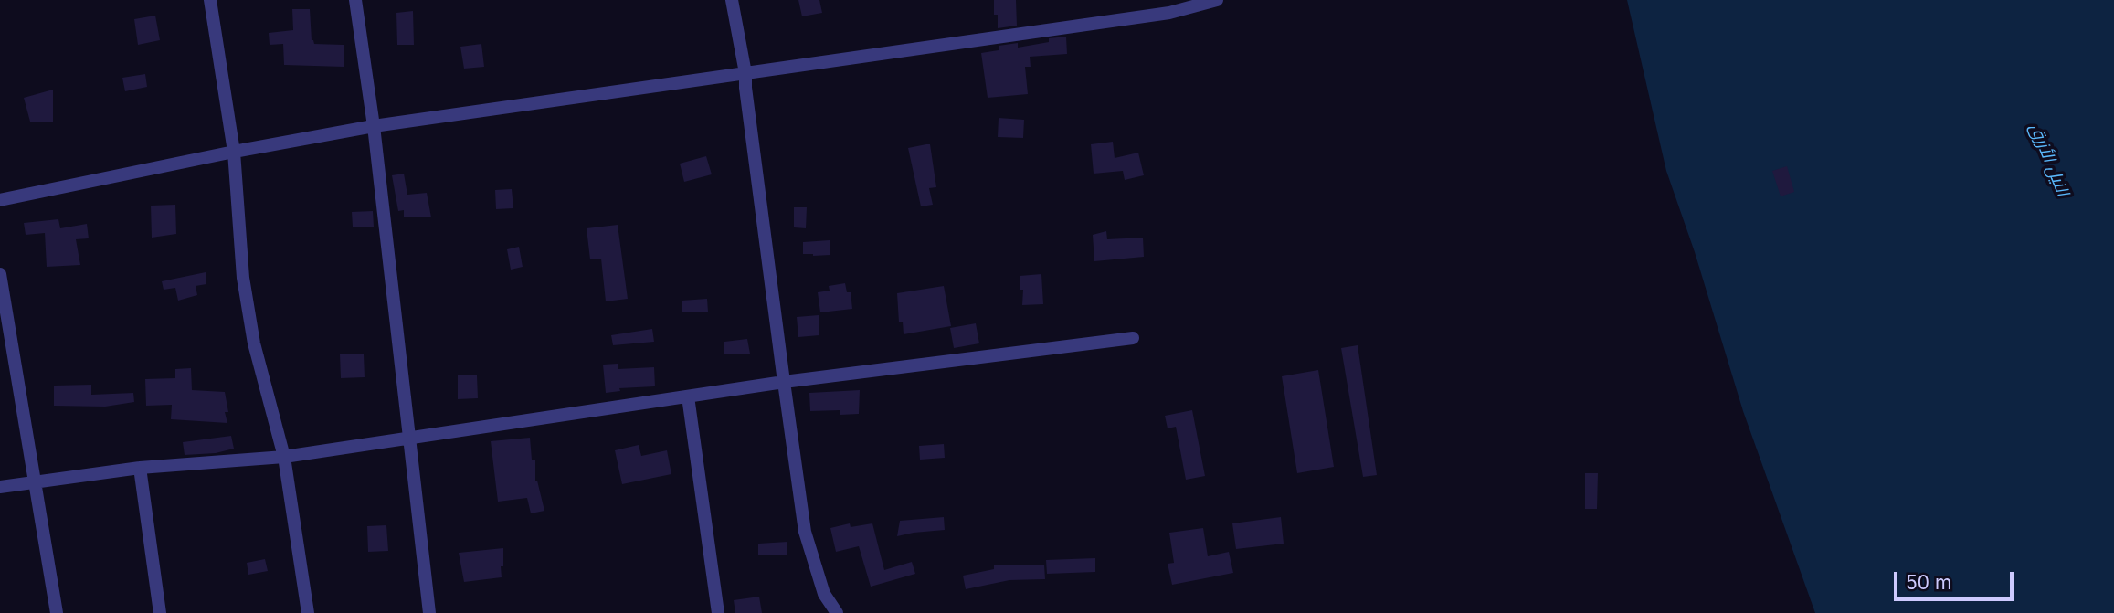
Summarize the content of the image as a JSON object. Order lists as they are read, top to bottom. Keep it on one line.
{"water":["النيل الأزرق"],"scale_bar":"50 m"}
